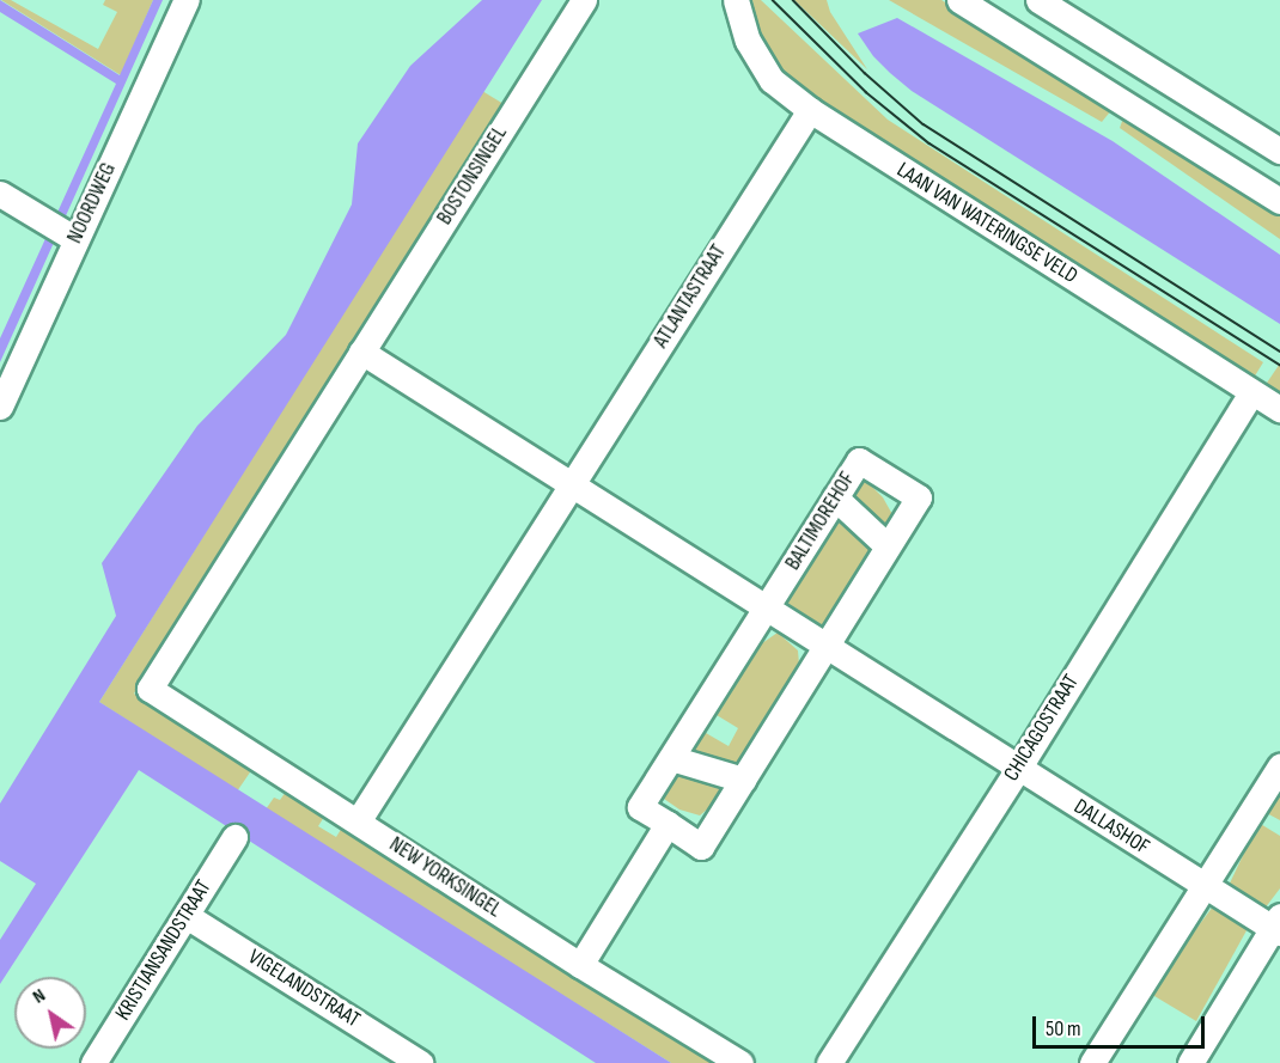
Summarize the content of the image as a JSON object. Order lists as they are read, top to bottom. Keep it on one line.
{"streets":{"street":["BOSTONSINGEL","NOORDWEG","LAAN VAN WATERINGSE VELD","ATLANTASTRAAT","BALTIMOREHOF","CHICAGOSTRAAT","DALLASHOF","NEW YORKSINGEL","KRISTIANSANDSTRAAT","VIGELANDSTRAAT"]},"crossings":[["BOSTONSINGEL","NEW YORKSINGEL"],["LAAN VAN WATERINGSE VELD","ATLANTASTRAAT"],["LAAN VAN WATERINGSE VELD","CHICAGOSTRAAT"],["ATLANTASTRAAT","NEW YORKSINGEL"],["CHICAGOSTRAAT","DALLASHOF"],["KRISTIANSANDSTRAAT","VIGELANDSTRAAT"]],"scale_bar":"50 m","north":"top left"}
